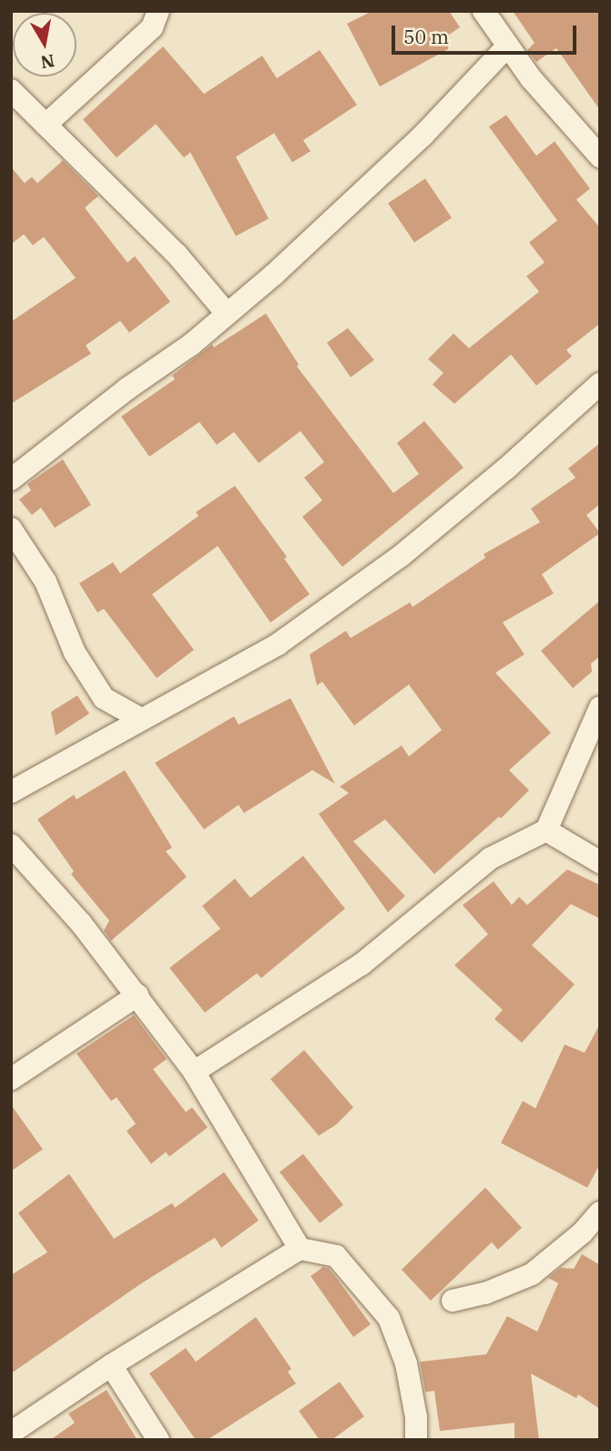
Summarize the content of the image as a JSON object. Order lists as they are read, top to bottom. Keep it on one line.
{"scale_bar":"50 m","north":"bottom"}
